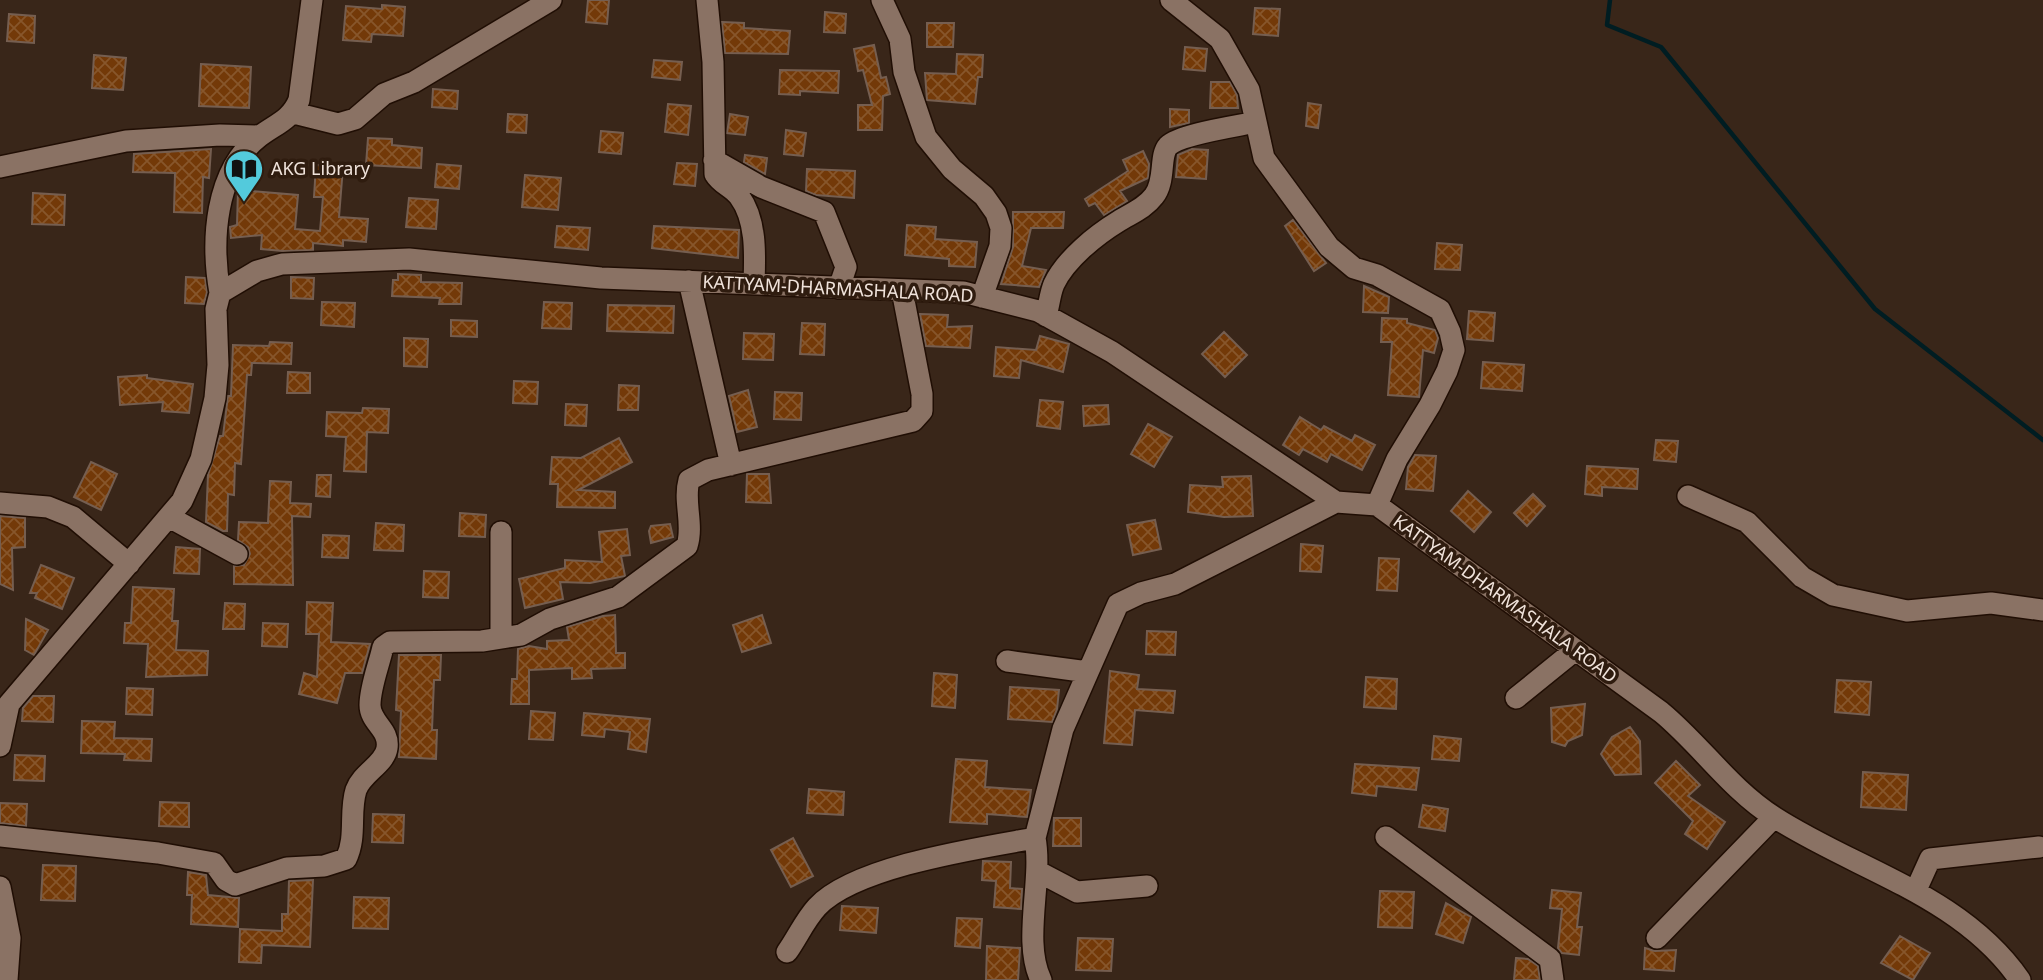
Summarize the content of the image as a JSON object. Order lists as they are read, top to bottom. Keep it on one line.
{"streets":{"street":["KATTYAM-DHARMASHALA ROAD"]},"places":{"library":["AKG Library"]}}
